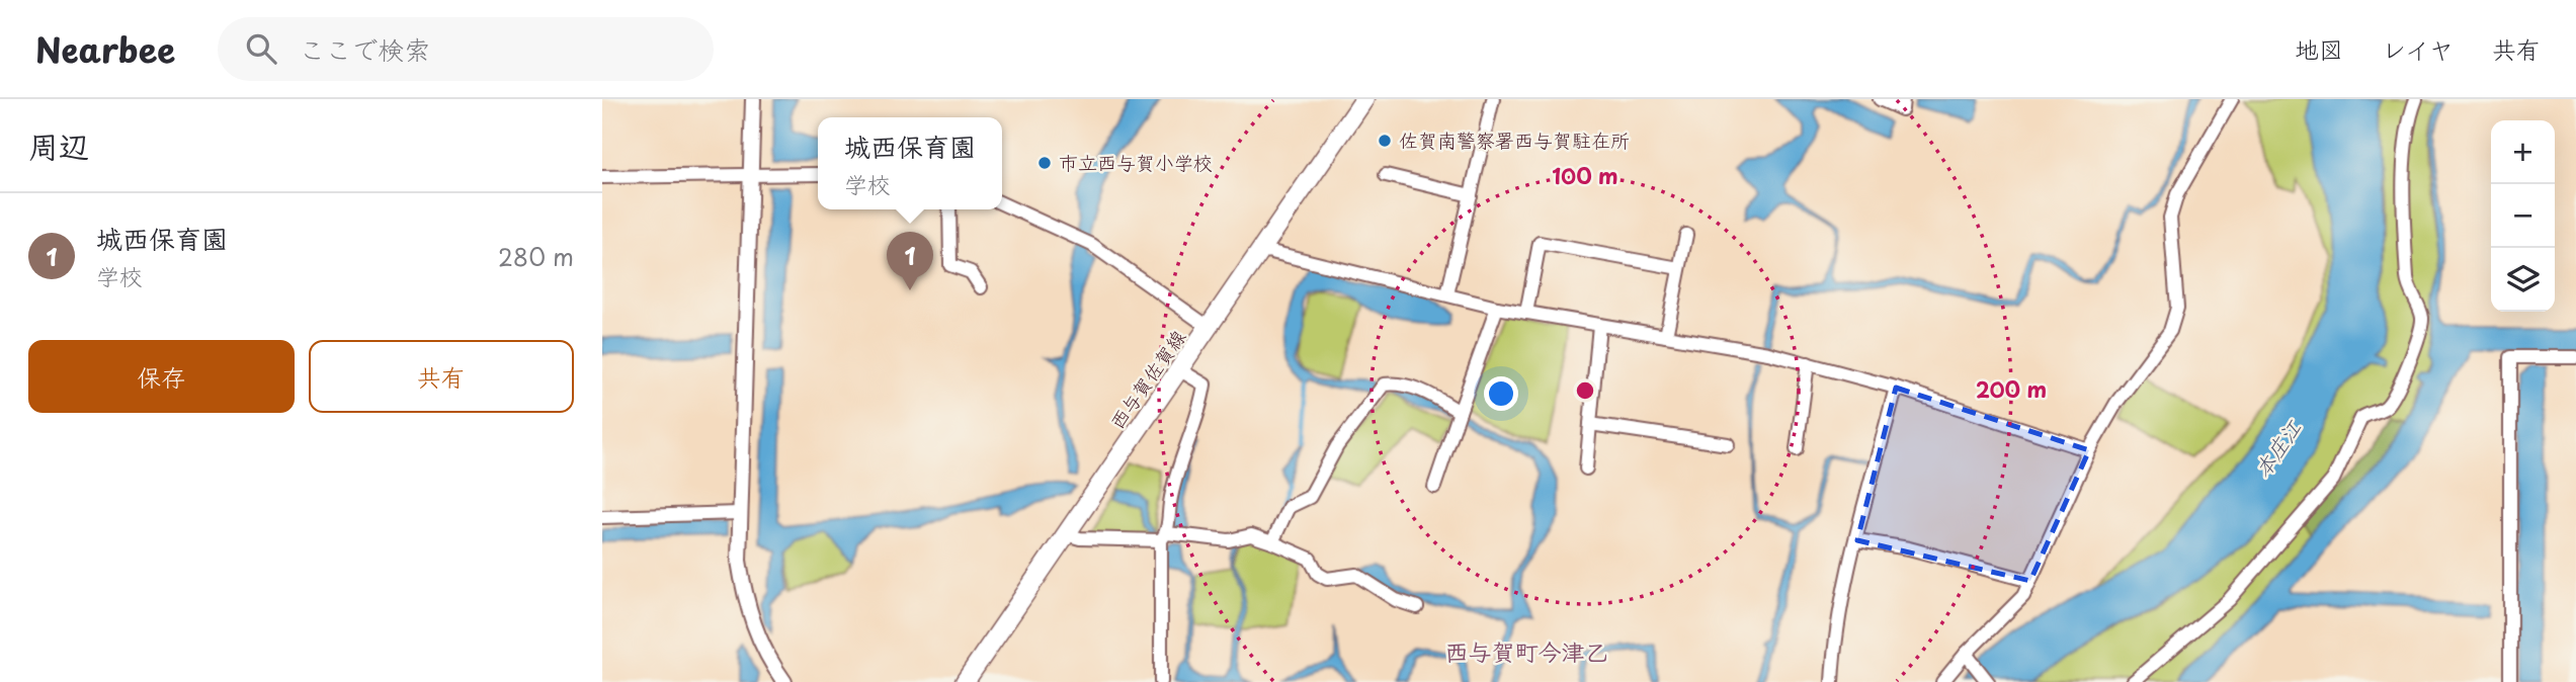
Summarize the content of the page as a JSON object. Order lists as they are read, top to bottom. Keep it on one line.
{"streets":{"main road":["西与賀佐賀線"]},"districts":["西与賀町今津乙"],"water":["本庄江"],"places":["佐賀南警察署西与賀駐在所","市立西与賀小学校"],"page":{"header":"Nearbee","search":"ここで検索","nav":["地図","レイヤ","共有"],"heading":"周辺","popup":["城西保育園","学校"],"map_buttons":["+","−"],"list":[{"mark":"1","name":"城西保育園","note":"学校","value":"280 m"}],"pins":"1","buttons":["保存","共有"]},"rings":["100 m","200 m"]}
